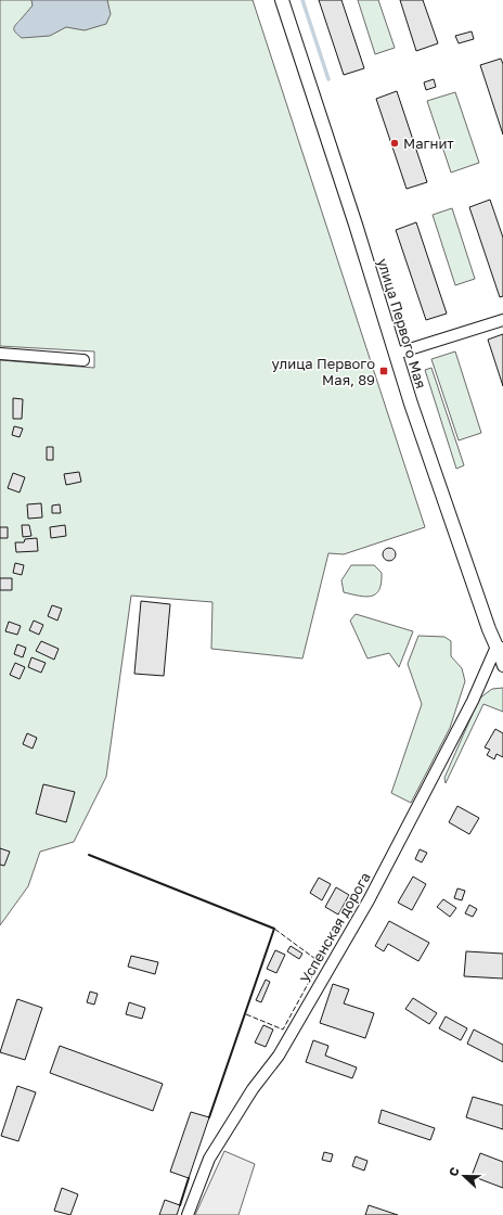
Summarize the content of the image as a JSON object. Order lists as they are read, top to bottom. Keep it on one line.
{"streets":{"street":["улица Первого Мая","Успенская дорога"]},"crossings":[["улица Первого Мая","Успенская дорога"]],"places":{"other":["Магнит"],"transit":["улица Первого Мая, 89"]},"north":"left"}
